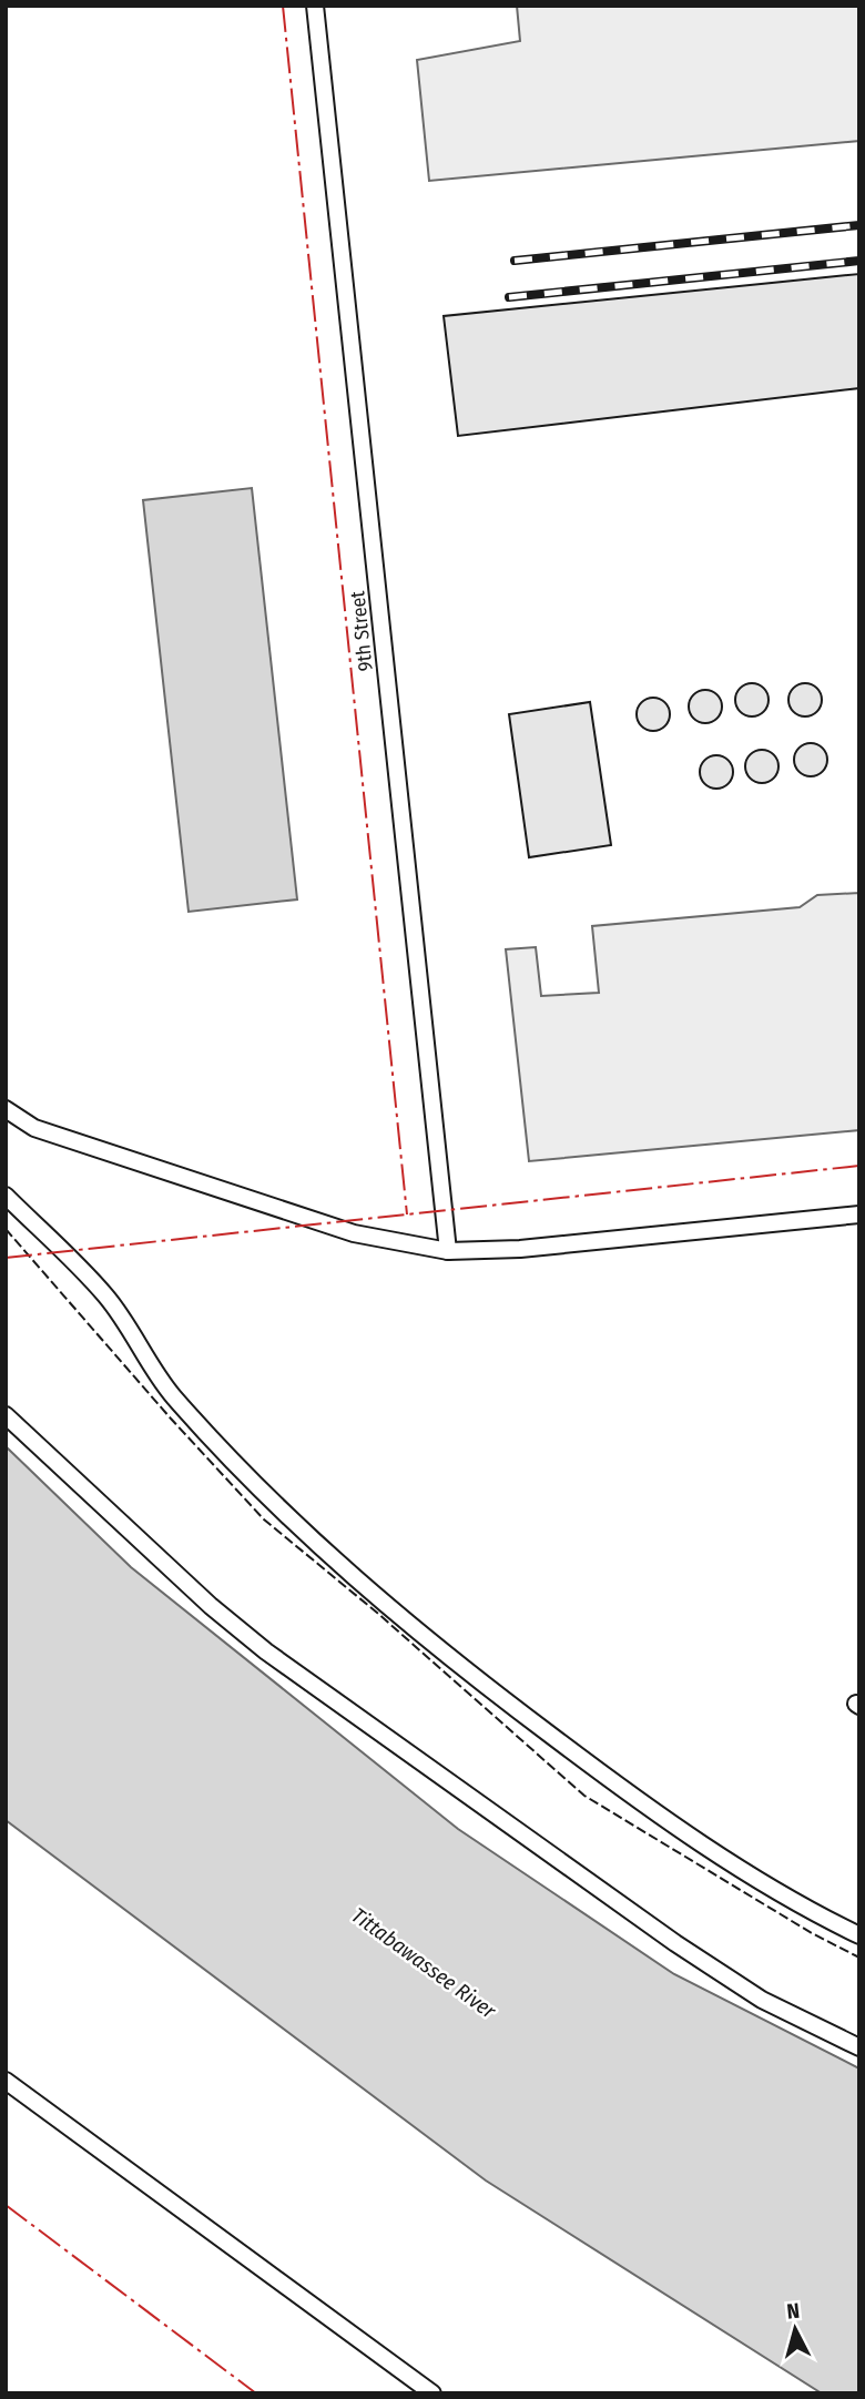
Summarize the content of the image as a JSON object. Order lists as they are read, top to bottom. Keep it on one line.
{"streets":{"lane":["9th Street"]},"water":["Tittabawassee River"],"north":"top"}
